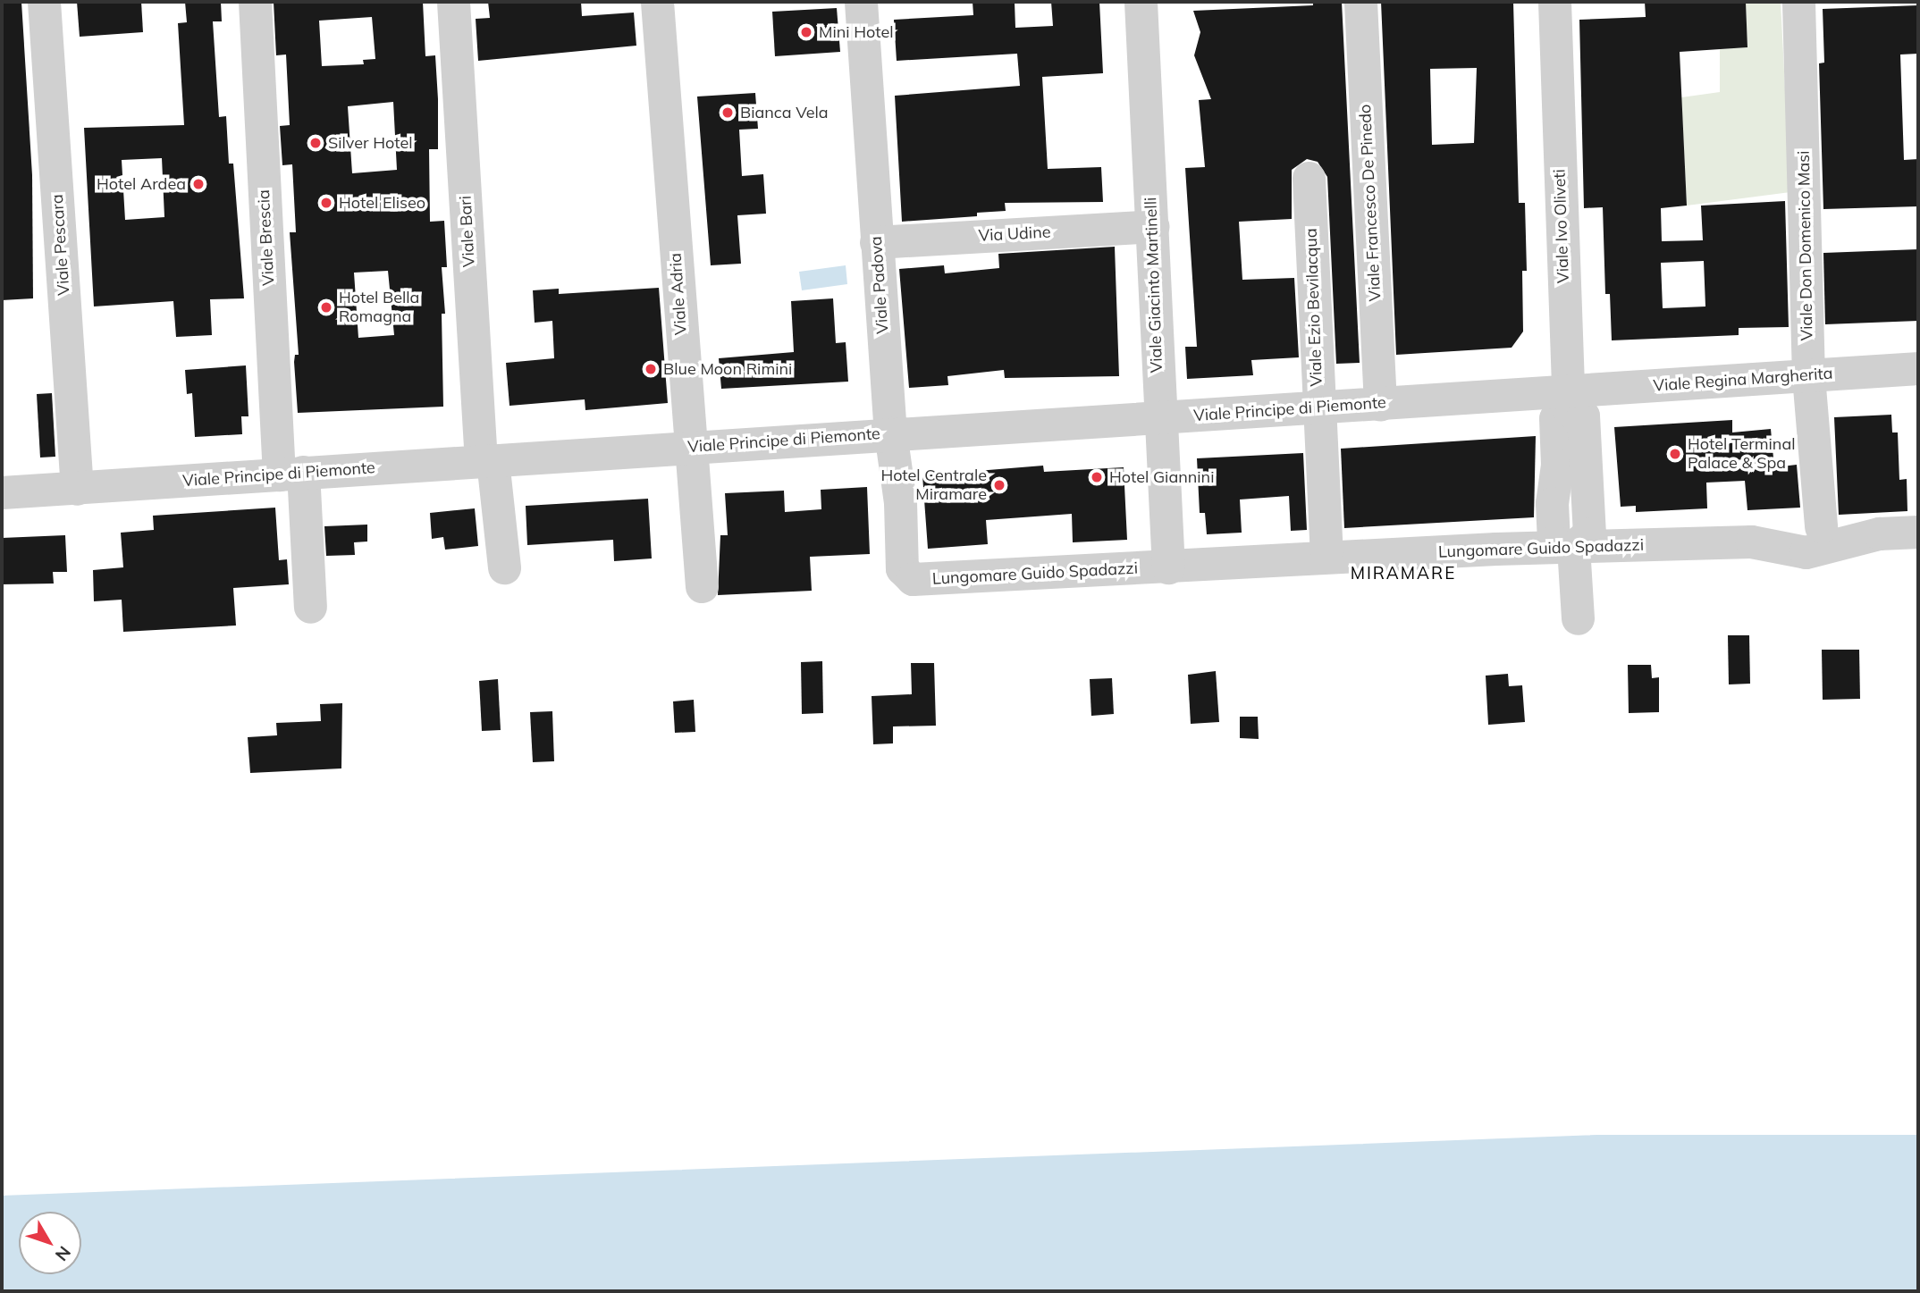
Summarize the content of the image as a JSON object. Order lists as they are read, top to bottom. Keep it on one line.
{"streets":{"street":["Viale Francesco De Pinedo","Viale Ivo Oliveti","Viale Bari","Via Udine","Viale Brescia","Viale Pescara","Viale Don Domenico Masi","Viale Padova","Viale Giacinto Martinelli","Viale Adria","Viale Ezio Bevilacqua","Viale Regina Margherita","Viale Principe di Piemonte","Lungomare Guido Spadazzi"]},"crossings":[["Viale Francesco De Pinedo","Viale Principe di Piemonte"],["Viale Ivo Oliveti","Viale Regina Margherita"],["Viale Ivo Oliveti","Viale Principe di Piemonte"],["Viale Bari","Viale Principe di Piemonte"],["Via Udine","Viale Padova"],["Via Udine","Viale Giacinto Martinelli"],["Viale Brescia","Viale Principe di Piemonte"],["Viale Pescara","Viale Principe di Piemonte"],["Viale Don Domenico Masi","Viale Regina Margherita"],["Viale Padova","Viale Principe di Piemonte"],["Viale Padova","Lungomare Guido Spadazzi"],["Viale Giacinto Martinelli","Viale Principe di Piemonte"],["Viale Giacinto Martinelli","Lungomare Guido Spadazzi"],["Viale Adria","Viale Principe di Piemonte"],["Viale Ezio Bevilacqua","Viale Principe di Piemonte"],["Viale Regina Margherita","Viale Principe di Piemonte"]],"districts":["MIRAMARE"],"places":["Mini Hotel","Bianca Vela","Silver Hotel","Hotel Ardea","Hotel Eliseo","Hotel Bella Romagna","Blue Moon Rimini","Hotel Terminal Palace & Spa","Hotel Giannini","Hotel Centrale Miramare"],"north":"bottom right"}
